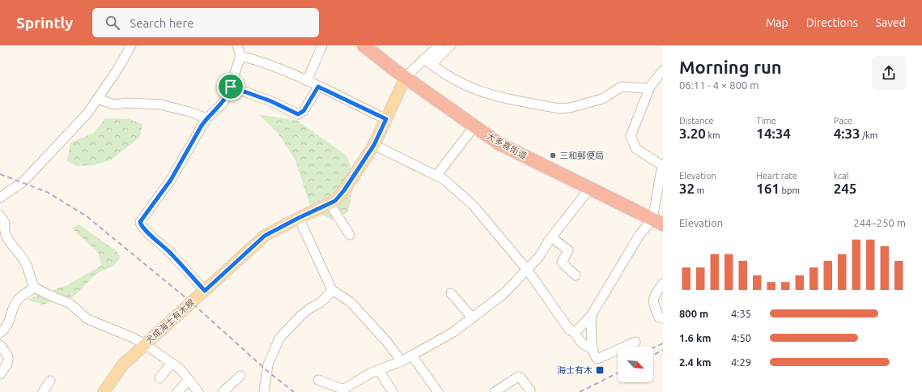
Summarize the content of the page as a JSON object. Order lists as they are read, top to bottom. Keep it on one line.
{"streets":{"highway":["大多喜街道"],"main road":["犬成海士有木線"]},"crossings":[["大多喜街道","犬成海士有木線"]],"places":{"other":["三和郵便局"],"transit":["海士有木"]},"north":"bottom right","page":{"header":"Sprintly","search":"Search here","nav":["Map","Directions","Saved"],"heading":["Morning run","06:11 · 4 × 800 m"],"stats":[["Distance","3.20 km"],["Time","14:34"],["Pace","4:33 /km"],["Elevation","32 m"],["Heart rate","161 bpm"],["kcal","245"]],"chart":["Elevation","244–250 m"],"list":[{"name":"800 m","note":"4:35"},{"name":"1.6 km","note":"4:50"},{"name":"2.4 km","note":"4:29"}]}}
